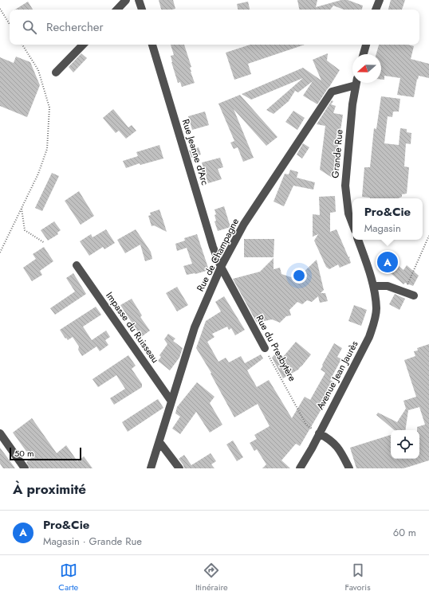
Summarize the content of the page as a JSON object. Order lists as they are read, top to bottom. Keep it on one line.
{"streets":{"street":["Rue Jeanne d'Arc","Grande Rue","Rue de Champagne","Impasse du Ruisseau","Rue du Presbytère","Avenue Jean Jaurès"]},"crossings":[["Rue Jeanne d'Arc","Rue de Champagne"],["Rue Jeanne d'Arc","Rue du Presbytère"],["Rue de Champagne","Impasse du Ruisseau"],["Rue de Champagne","Rue du Presbytère"],["Rue du Presbytère","Avenue Jean Jaurès"]],"scale_bar":"50 m","north":"left","page":{"search":"Rechercher","popup":["Pro&Cie","Magasin"],"pins":"A","scale":"50 m","heading":"À proximité","list":[{"mark":"A","name":"Pro&Cie","note":"Magasin · Grande Rue","value":"60 m"}],"nav":["Carte","Itinéraire","Favoris"]}}
